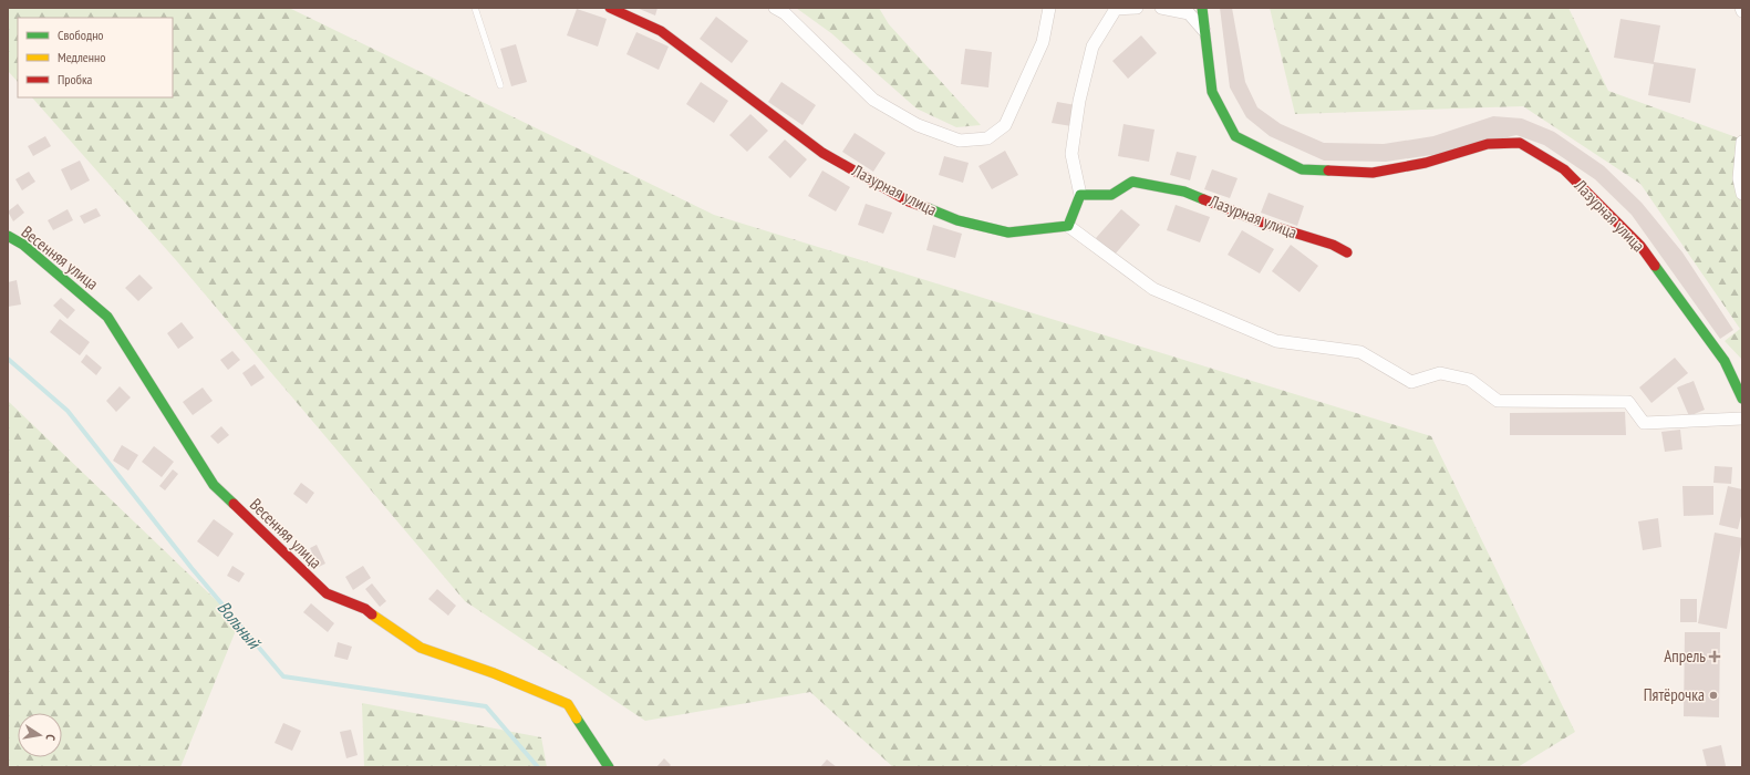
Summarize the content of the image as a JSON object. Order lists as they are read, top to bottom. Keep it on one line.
{"streets":{"street":["Лазурная улица","Весенняя улица"]},"water":["Вольный"],"places":{"health":["Апрель"],"other":["Пятёрочка"]},"legend":["Свободно","Медленно","Пробка"],"north":"right"}
